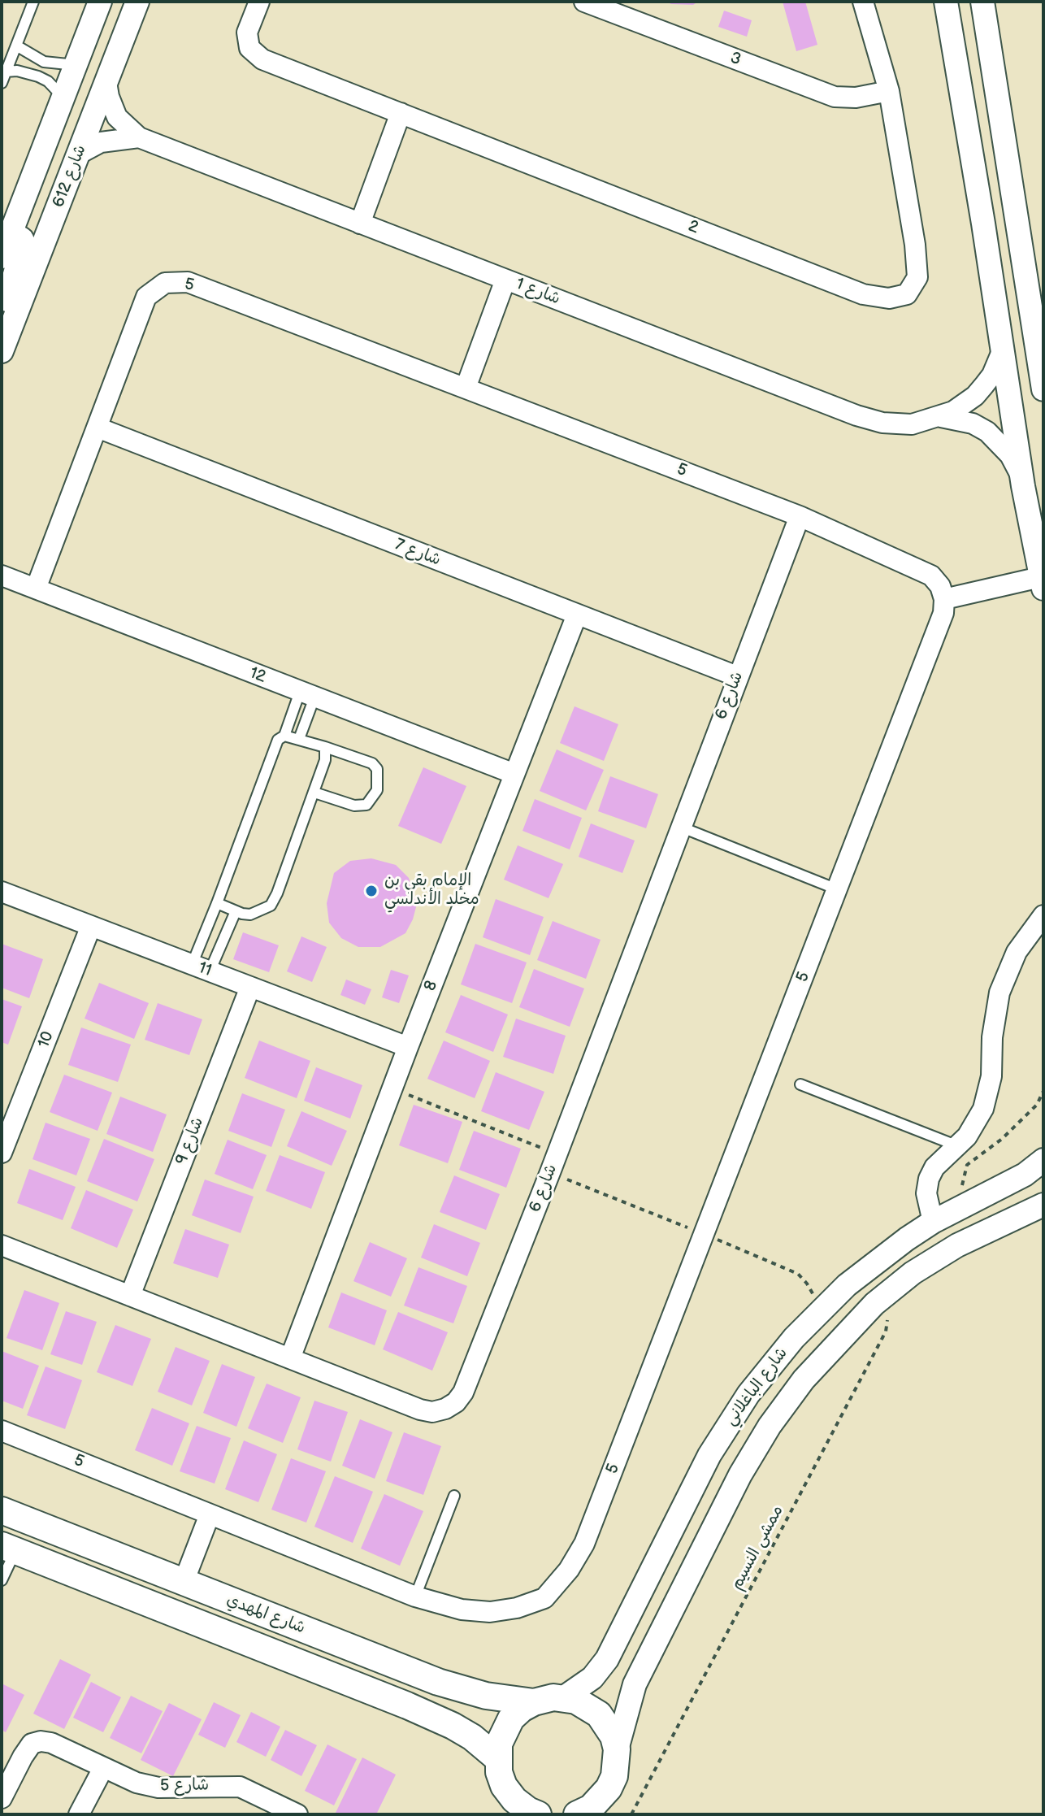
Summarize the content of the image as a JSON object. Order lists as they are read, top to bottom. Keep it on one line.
{"streets":{"main road":["شارع المهدي"],"street":["3","شارع 612","2","5","شارع 1","شارع 7","12","شارع 6","11","8","10","شارع 9","شارع الباغلاني","شارع 5"],"path":["ممشى النسيم"]},"crossings":[["3","2"],["شارع 612","شارع 1"],["5","شارع 7"],["5","شارع 6"],["شارع 7","شارع 6"],["شارع 7","8"],["12","8"],["شارع 6","8"],["شارع 6","شارع 9"],["11","8"],["11","10"],["11","شارع 9"],["شارع الباغلاني","ممشى النسيم"],["شارع الباغلاني","شارع المهدي"]],"places":["الإمام بقي بن مخلد الأندلسي"]}
